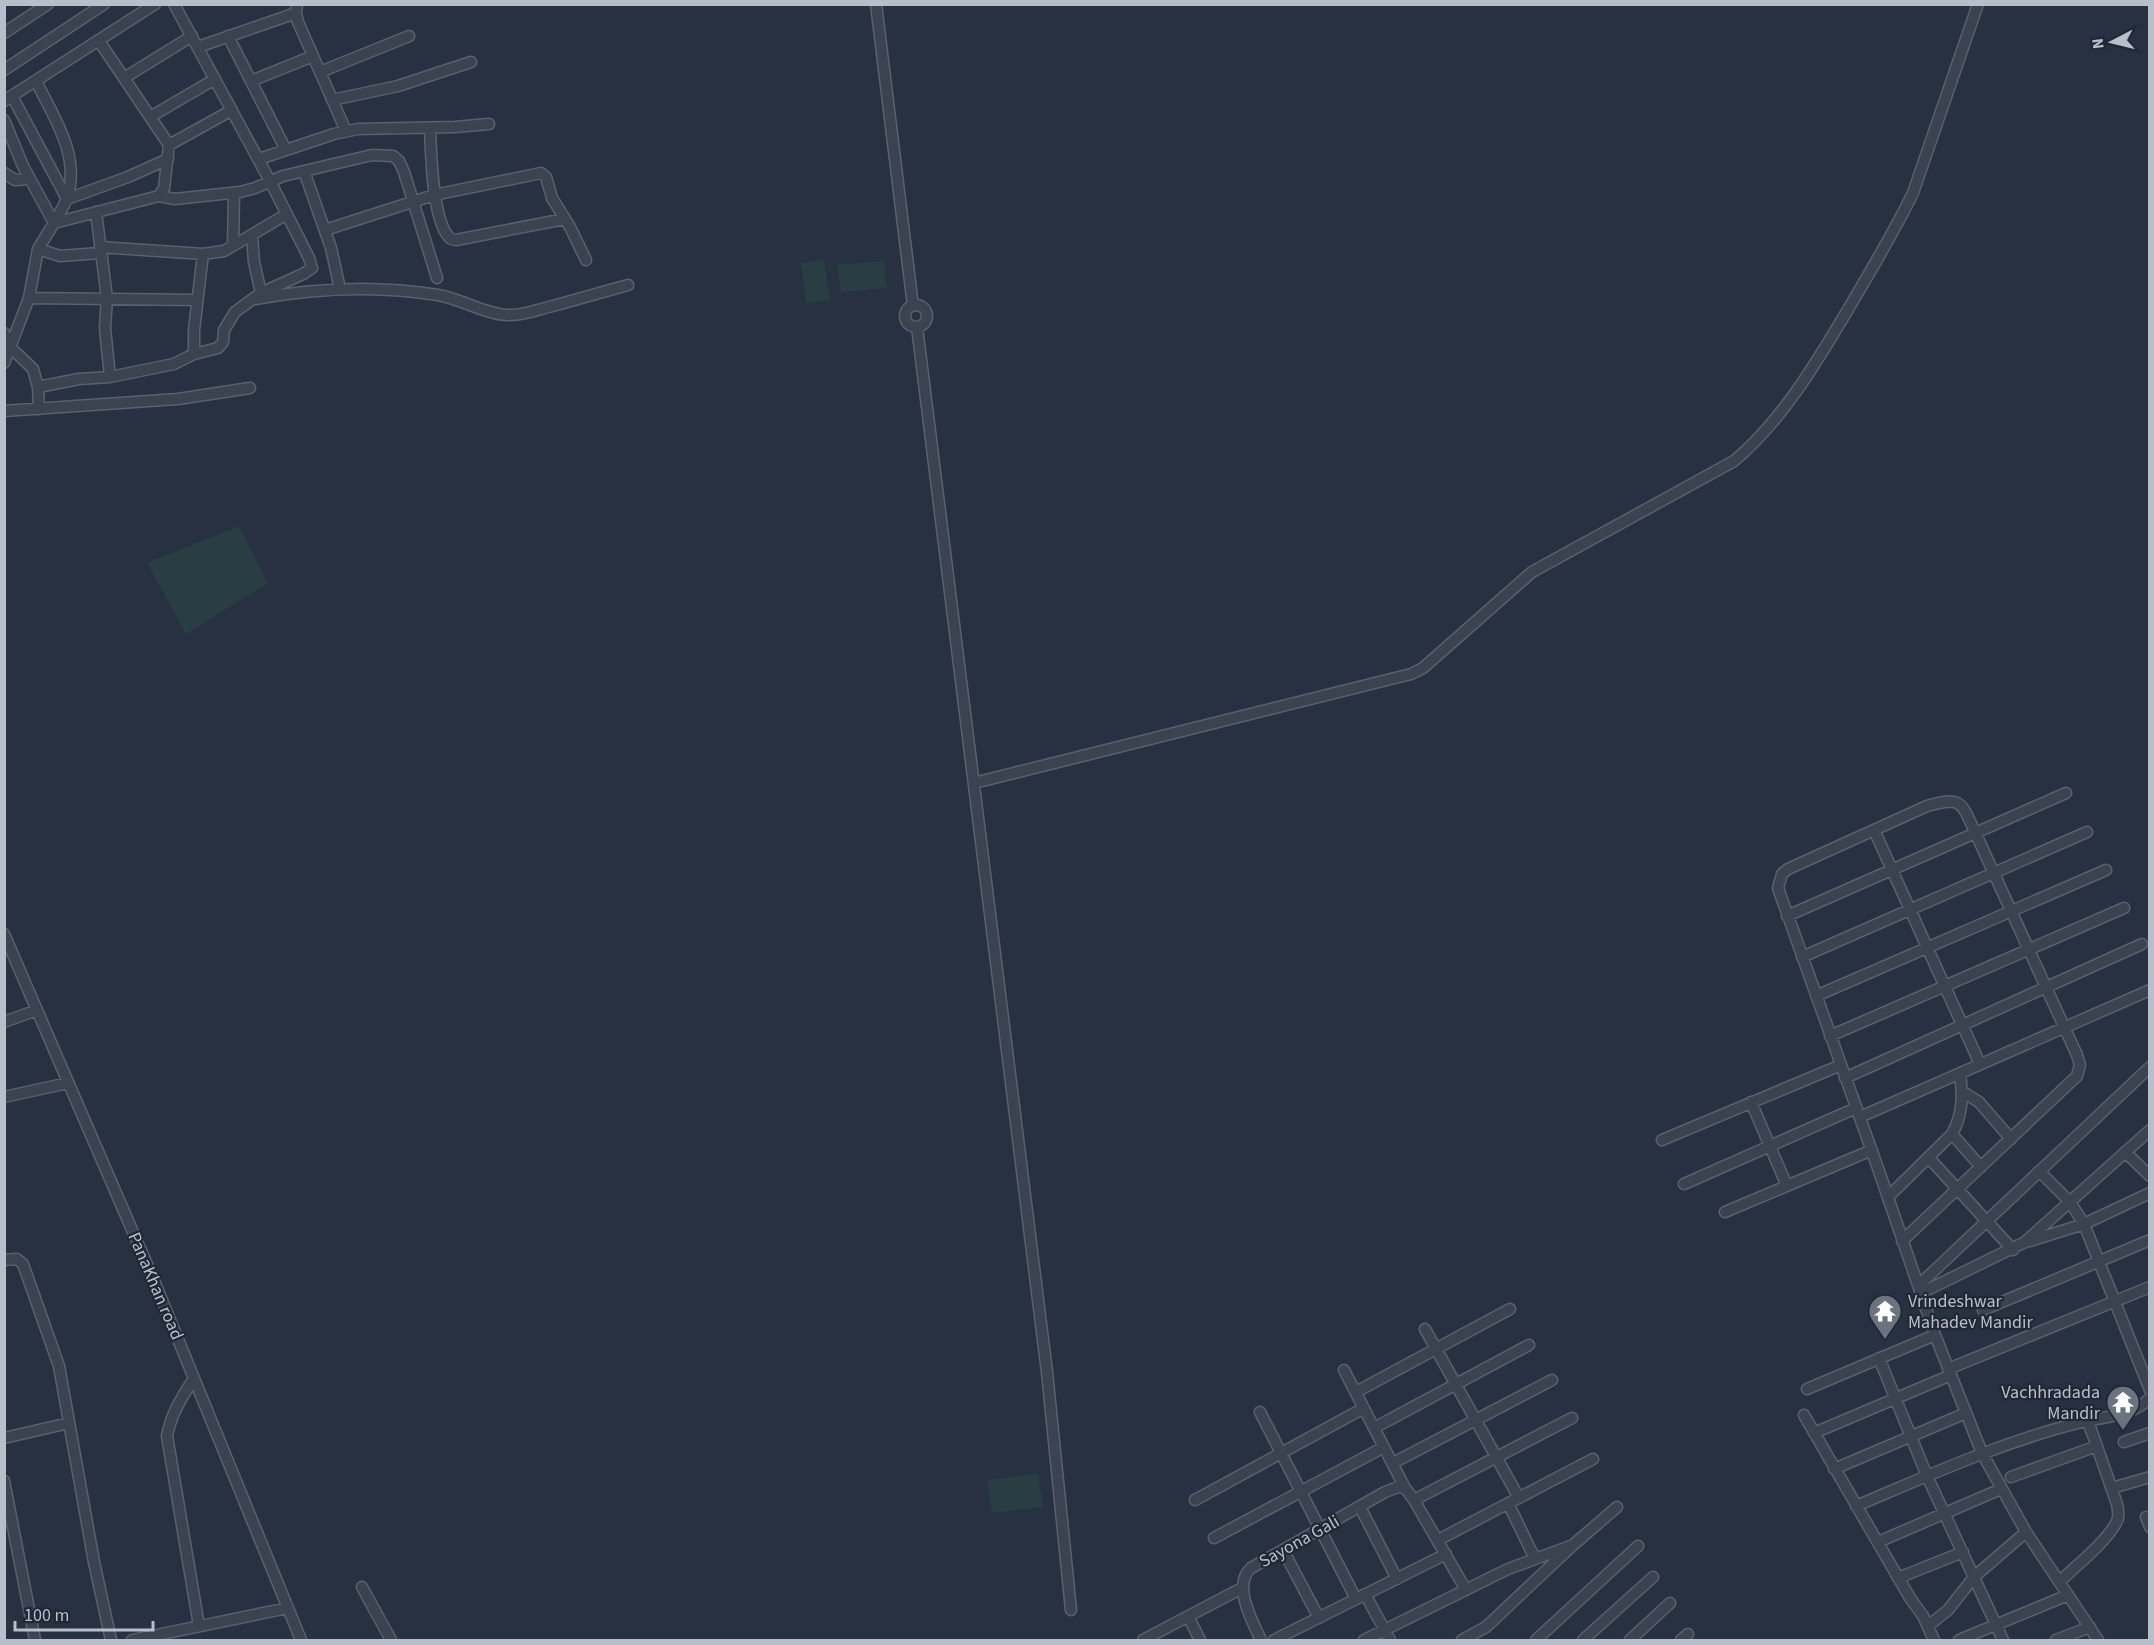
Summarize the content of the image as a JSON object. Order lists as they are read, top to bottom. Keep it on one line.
{"streets":{"street":["PanaKhan road","Sayona Gali"]},"places":{"temple":["Vrindeshwar Mahadev Mandir","Vachhradada Mandir"]},"scale_bar":"100 m","north":"left"}
